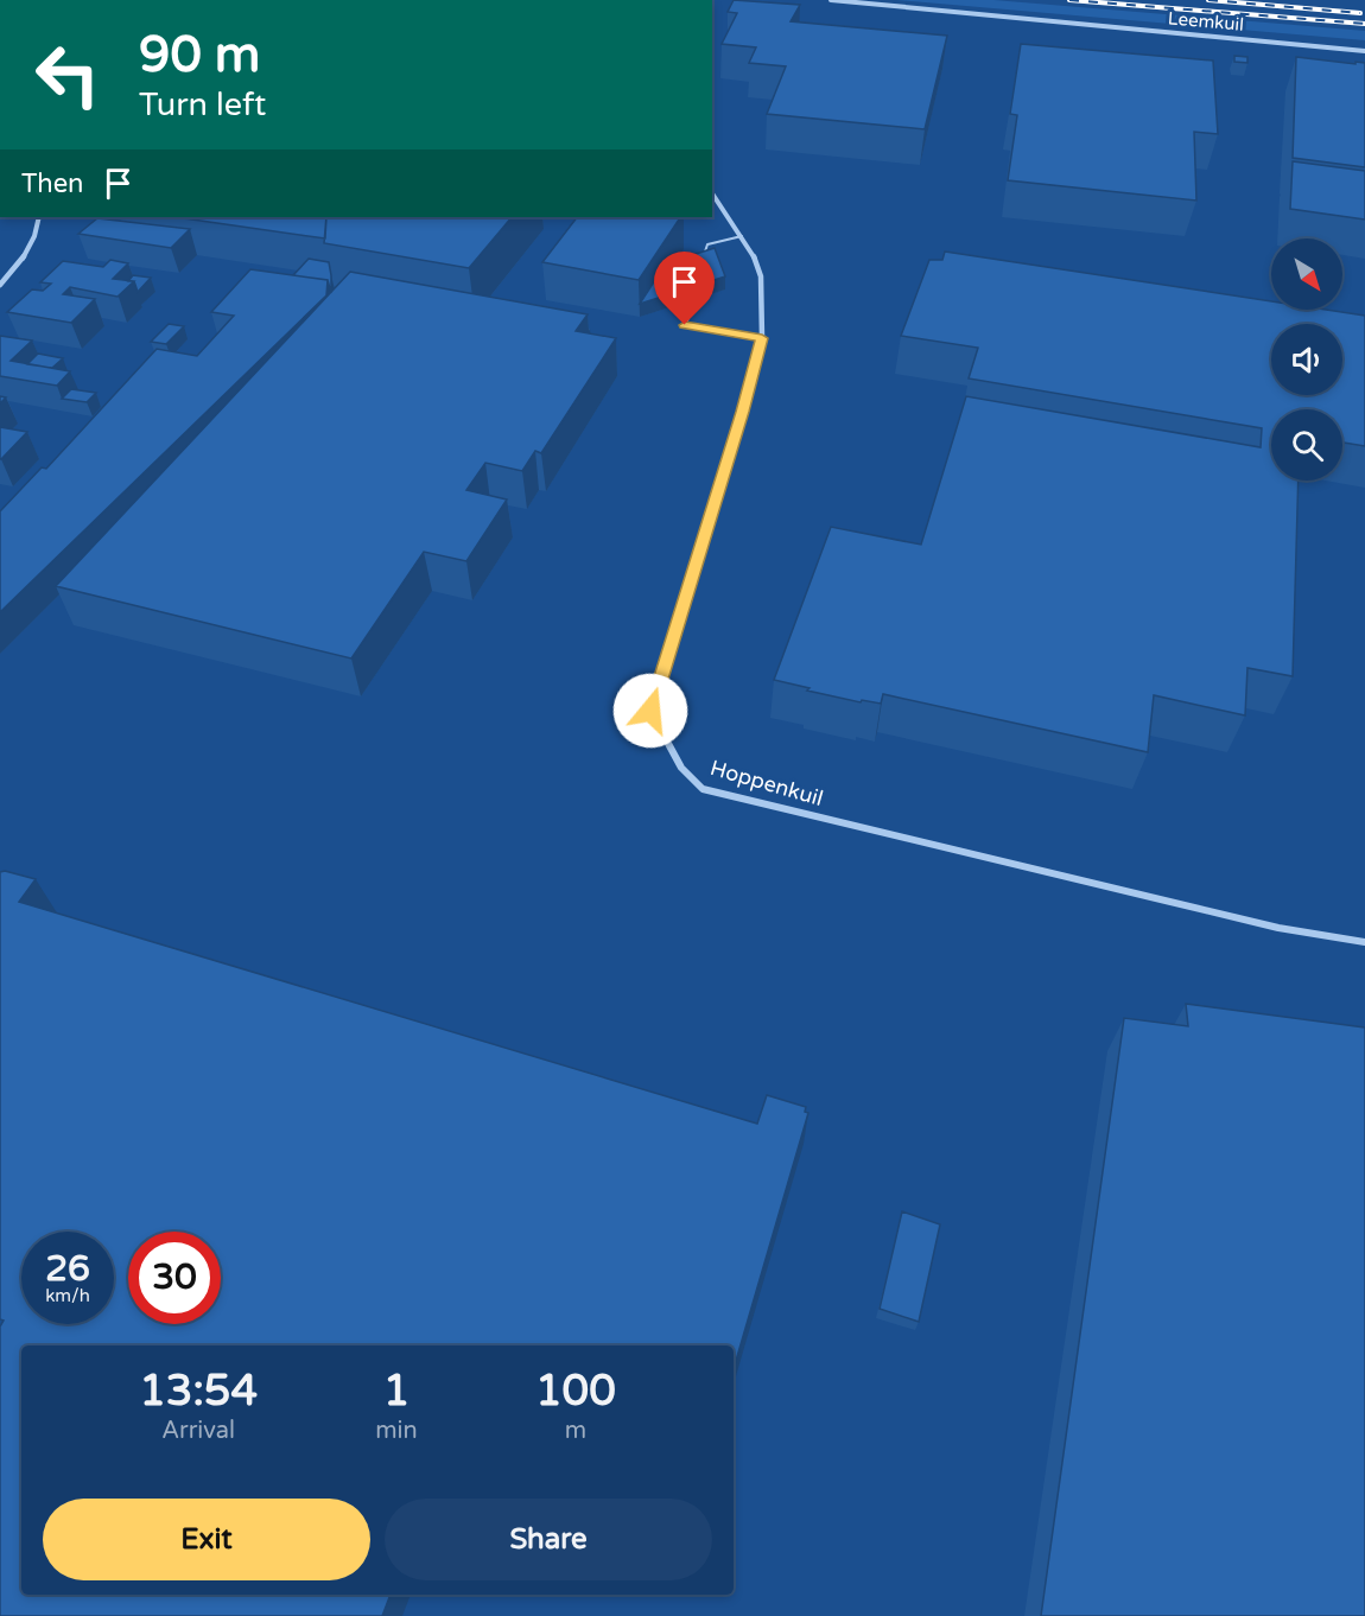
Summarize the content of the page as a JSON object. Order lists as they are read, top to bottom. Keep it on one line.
{"streets":{"street":["Leemkuil","Hoppenkuil"]},"north":"bottom right","page":{"turn":["90 m","Turn left"],"then":"Then","speed":"26 km/h","limit":"30","eta":["13:54","Arrival","1","min","100","m"],"buttons":["Exit","Share"]}}
